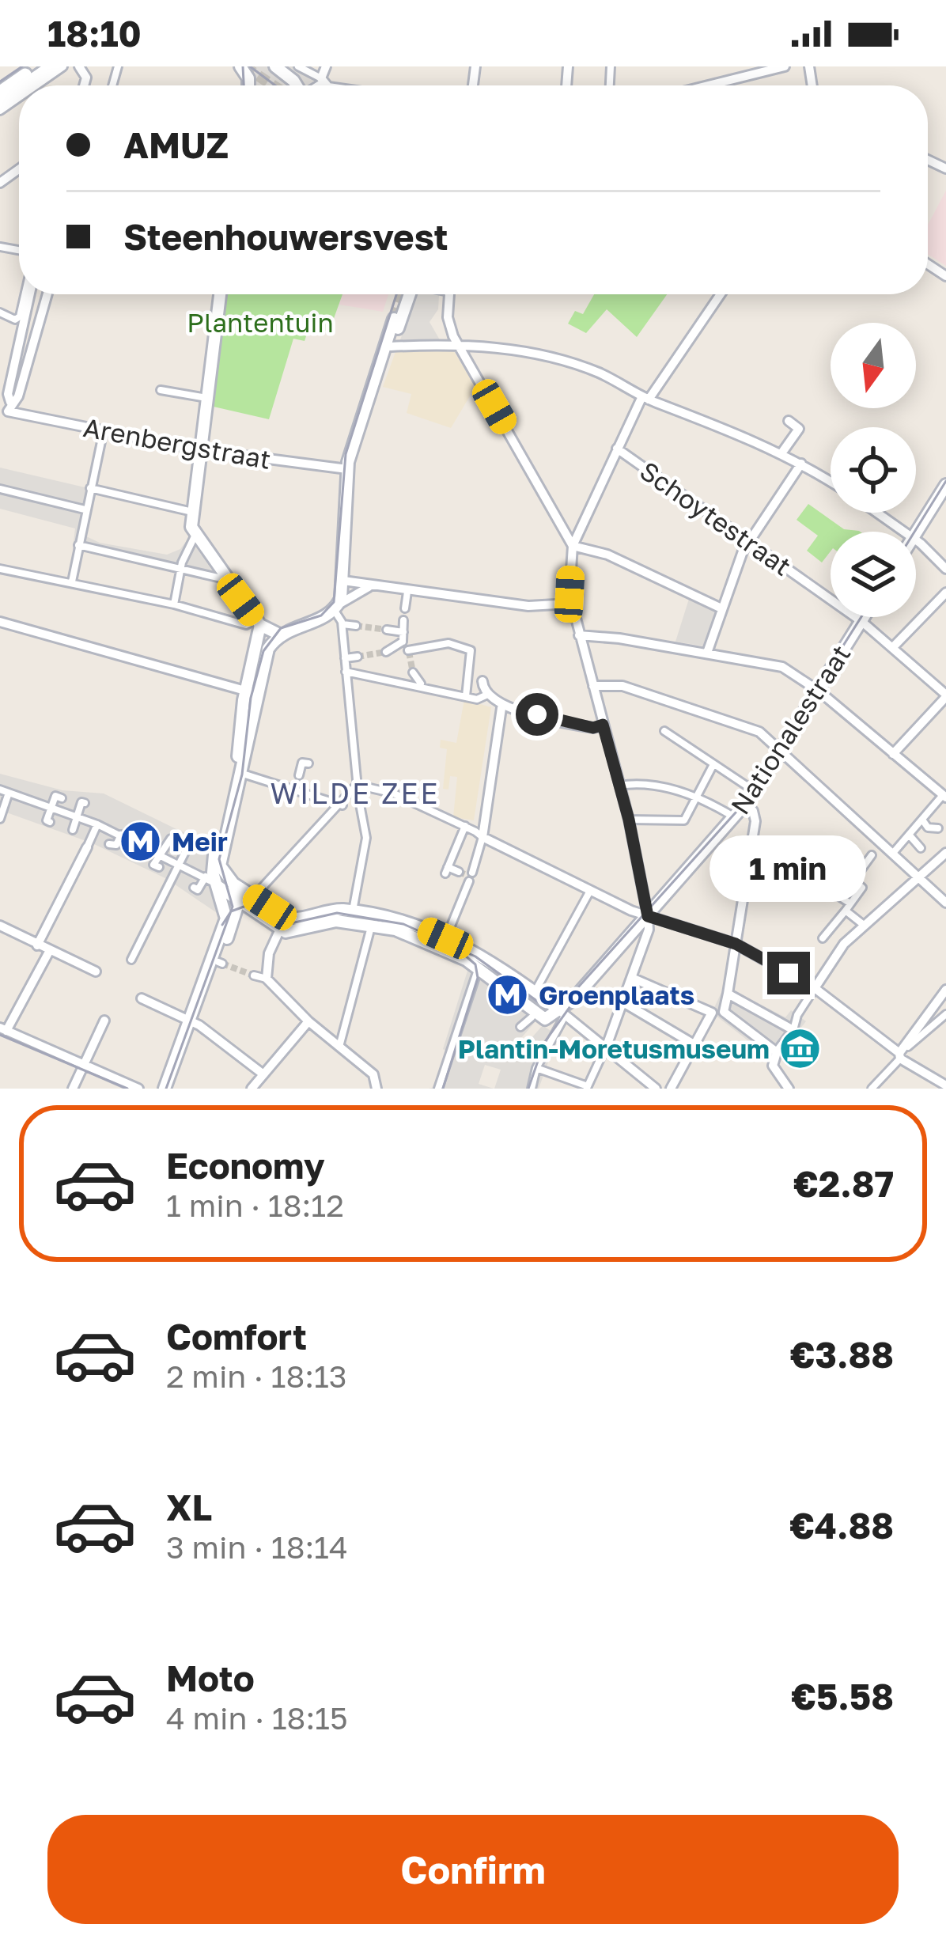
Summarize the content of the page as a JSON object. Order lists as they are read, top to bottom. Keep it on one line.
{"streets":{"street":["Arenbergstraat","Schoytestraat","Nationalestraat"]},"crossings":[["Schoytestraat","Nationalestraat"]],"districts":["WILDE ZEE"],"parks":["Plantentuin"],"places":{"metro station":["Meir","Groenplaats"],"museum":["Plantin-Moretusmuseum"]},"north":"bottom","page":{"status":"18:10","banner":["AMUZ","Steenhouwersvest"],"bubble":"1 min","list":[{"name":"Economy","note":"1 min · 18:12","value":"€2.87"},{"name":"Comfort","note":"2 min · 18:13","value":"€3.88"},{"name":"XL","note":"3 min · 18:14","value":"€4.88"},{"name":"Moto","note":"4 min · 18:15","value":"€5.58"}],"buttons":"Confirm"}}
